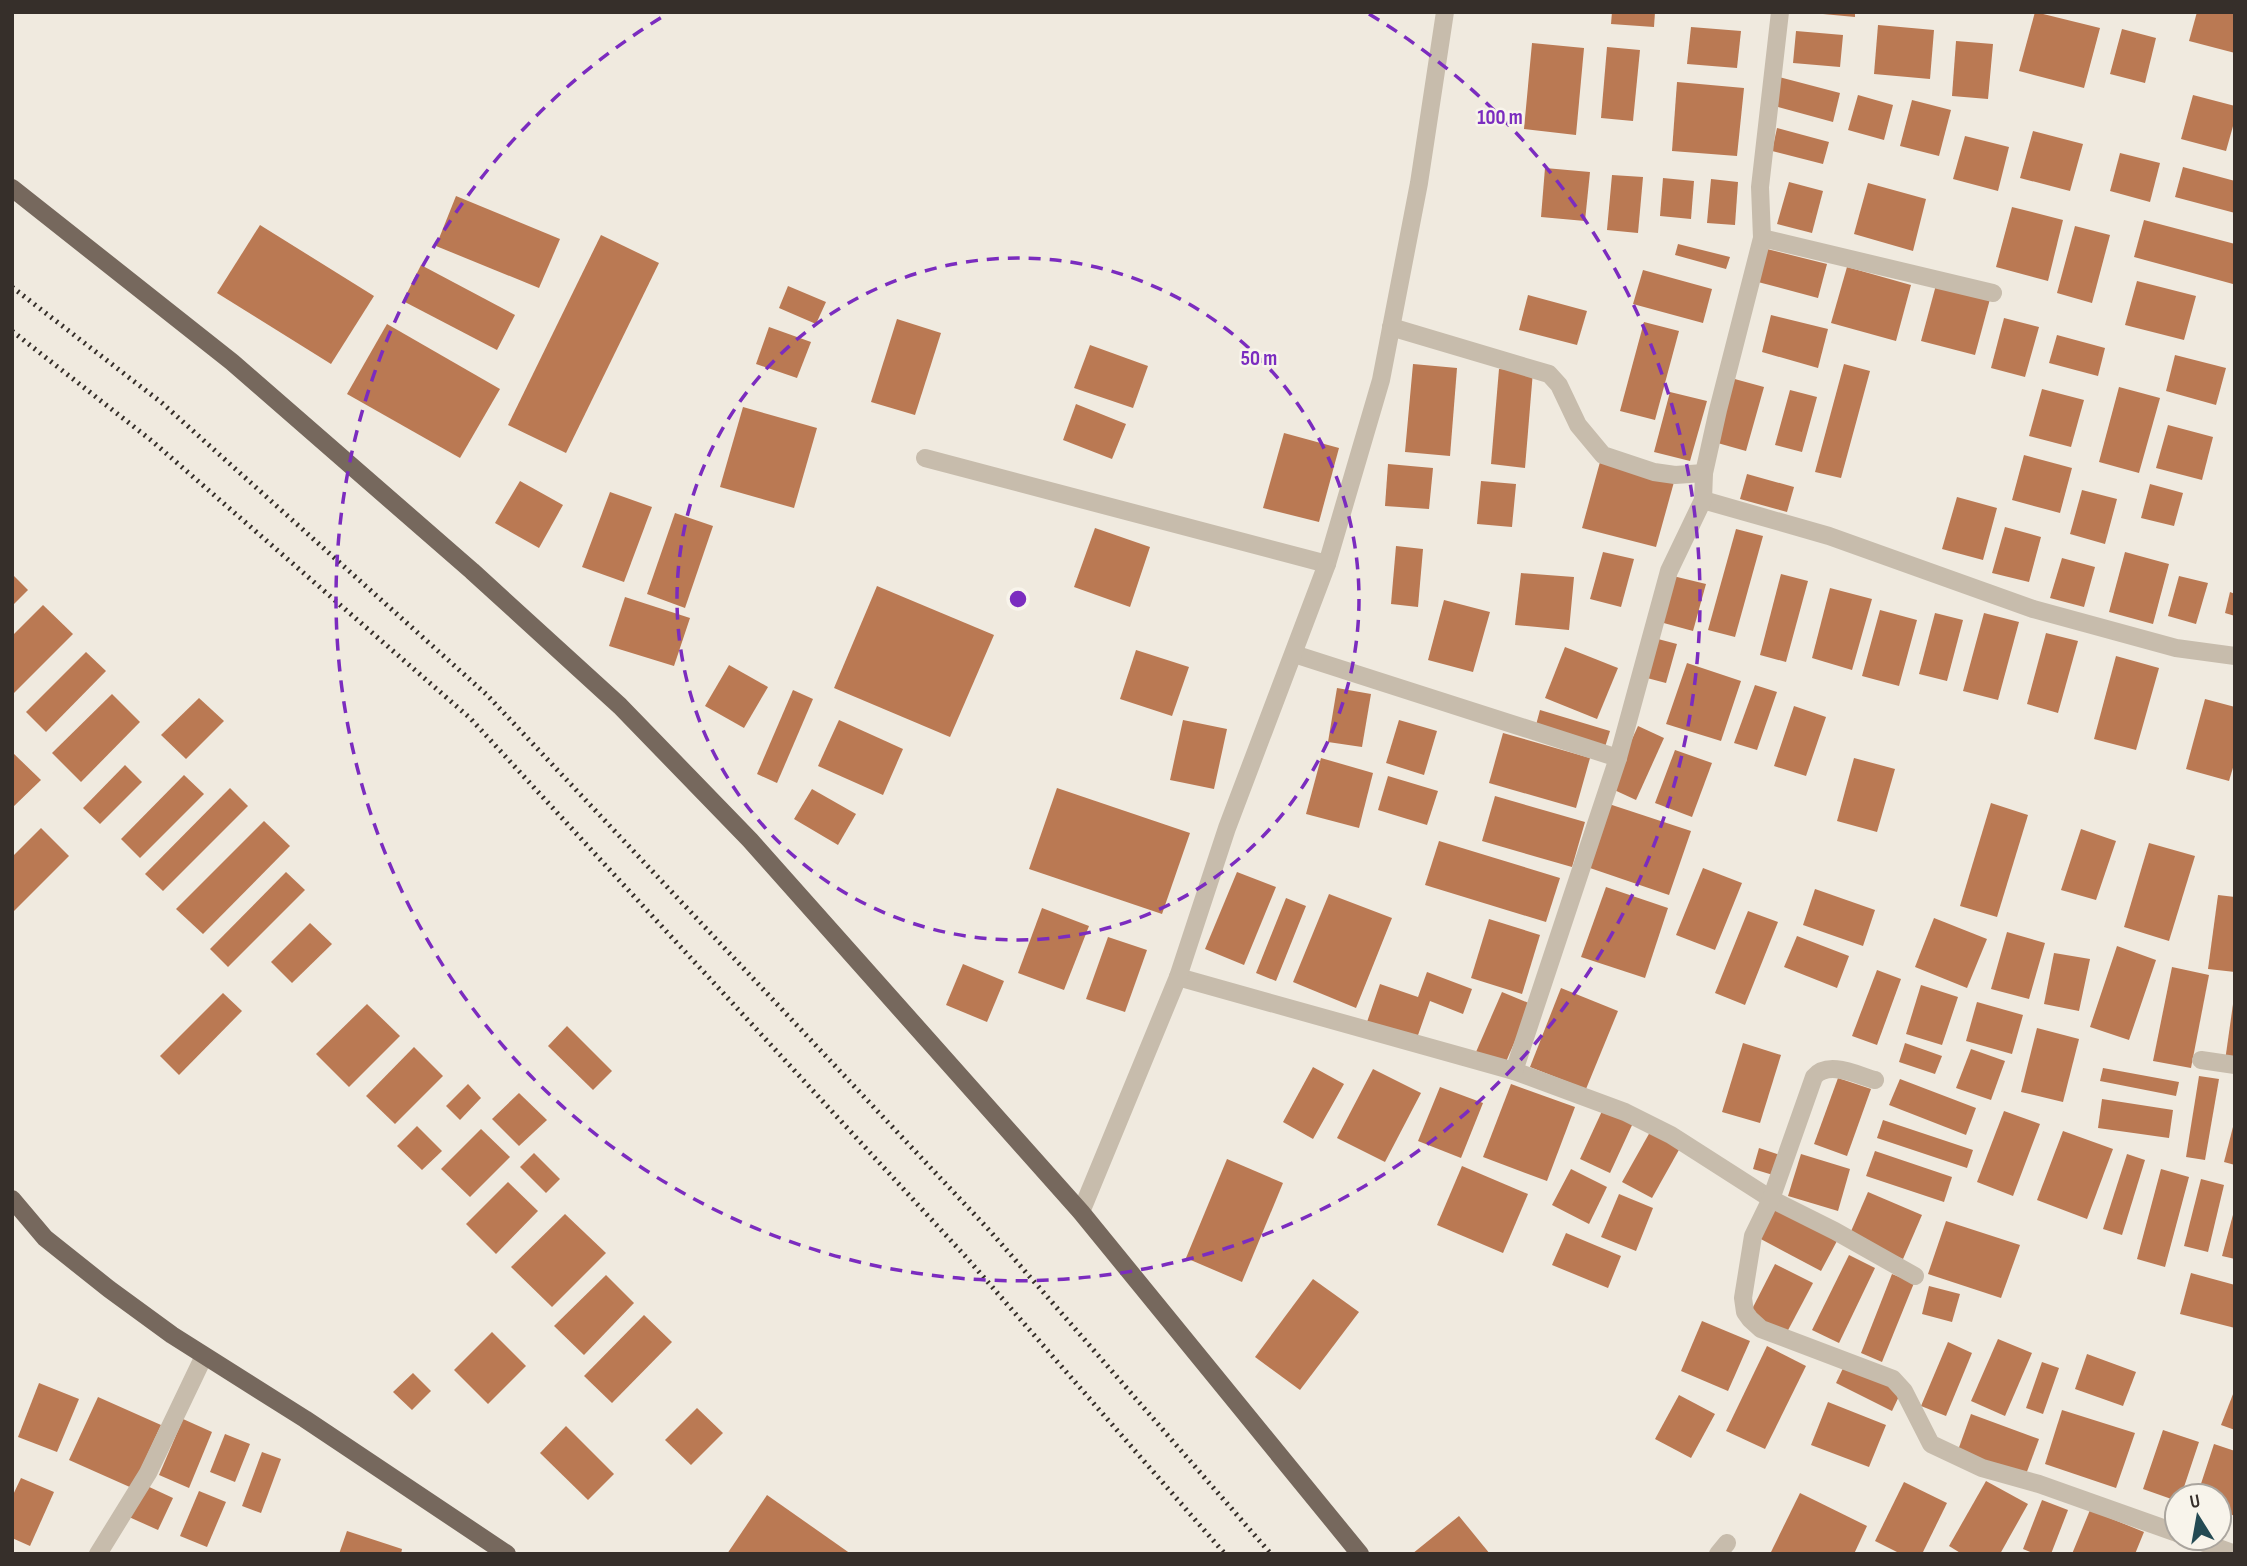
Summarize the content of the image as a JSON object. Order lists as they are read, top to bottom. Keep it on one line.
{"north":"top","rings":["100 m","50 m"]}
